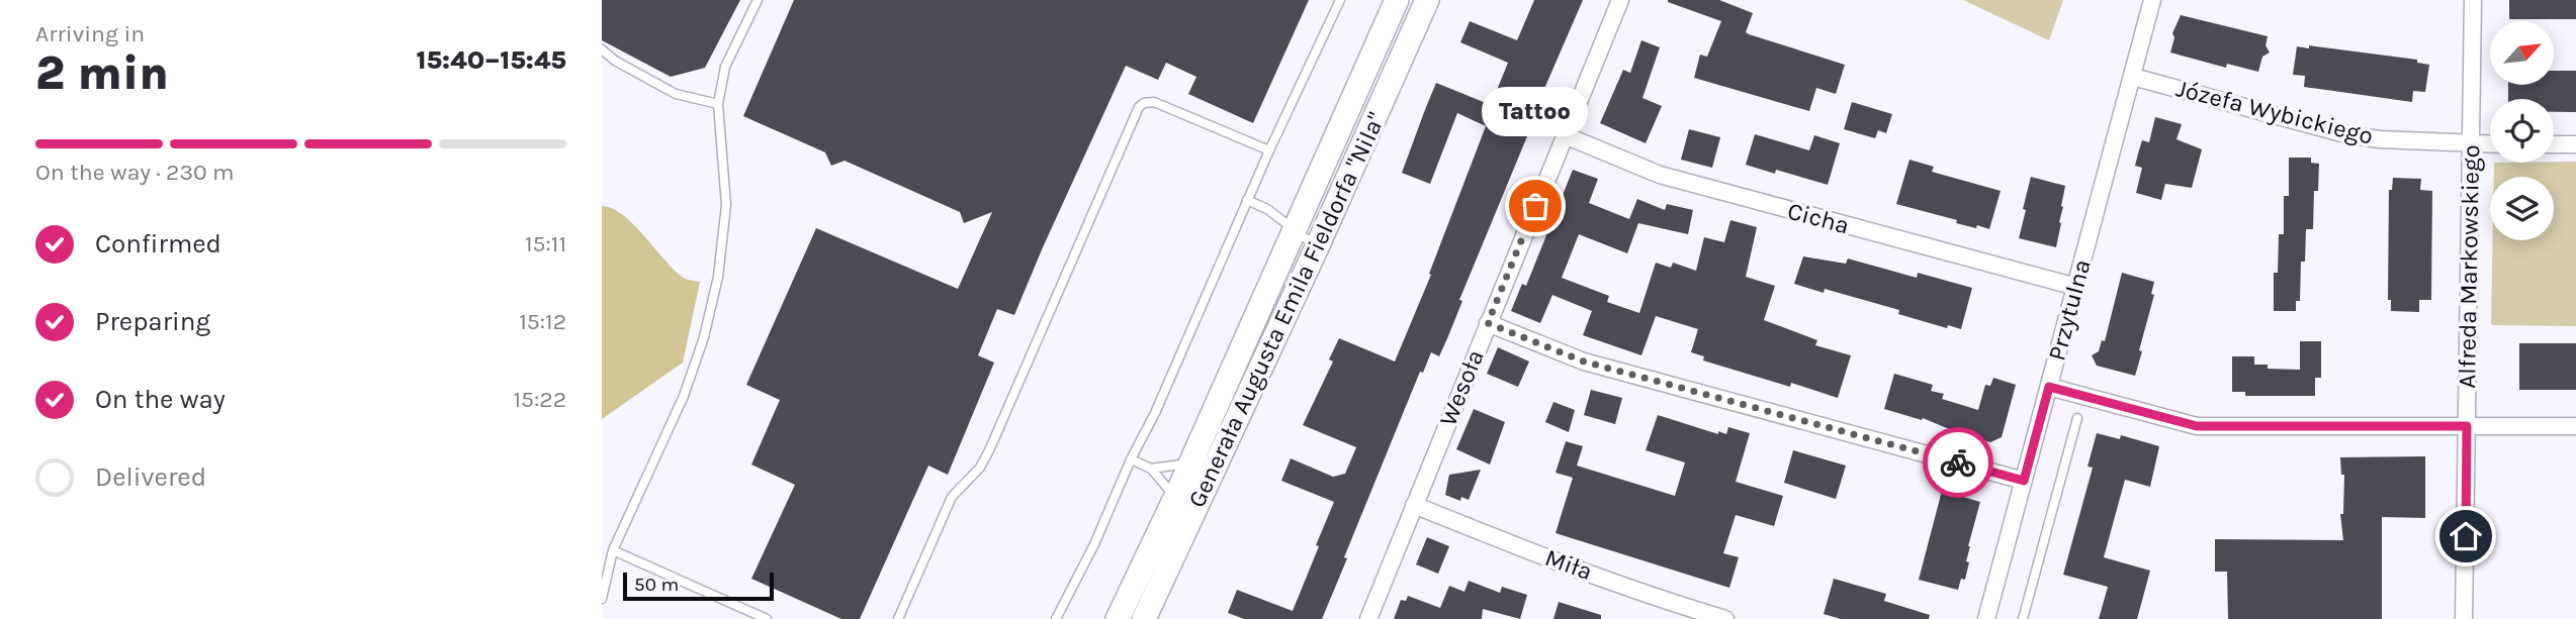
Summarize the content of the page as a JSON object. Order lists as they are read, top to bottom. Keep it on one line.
{"streets":{"street":["Józefa Wybickiego","Cicha","Alfreda Markowskiego","Generała Augusta Emila Fieldorfa \"Nila\"","Przytulna","Wesoła","Miła"]},"crossings":[["Józefa Wybickiego","Alfreda Markowskiego"],["Józefa Wybickiego","Przytulna"],["Cicha","Przytulna"],["Cicha","Wesoła"],["Wesoła","Miła"]],"places":["Tattoo"],"scale_bar":"50 m","north":"top right","page":{"heading":["2 min","Arriving in","15:40–15:45"],"bubble":"Tattoo","bar":"On the way · 230 m","list":[["Confirmed","15:11"],["Preparing","15:12"],["On the way","15:22"],"Delivered"],"scale":"50 m"}}
